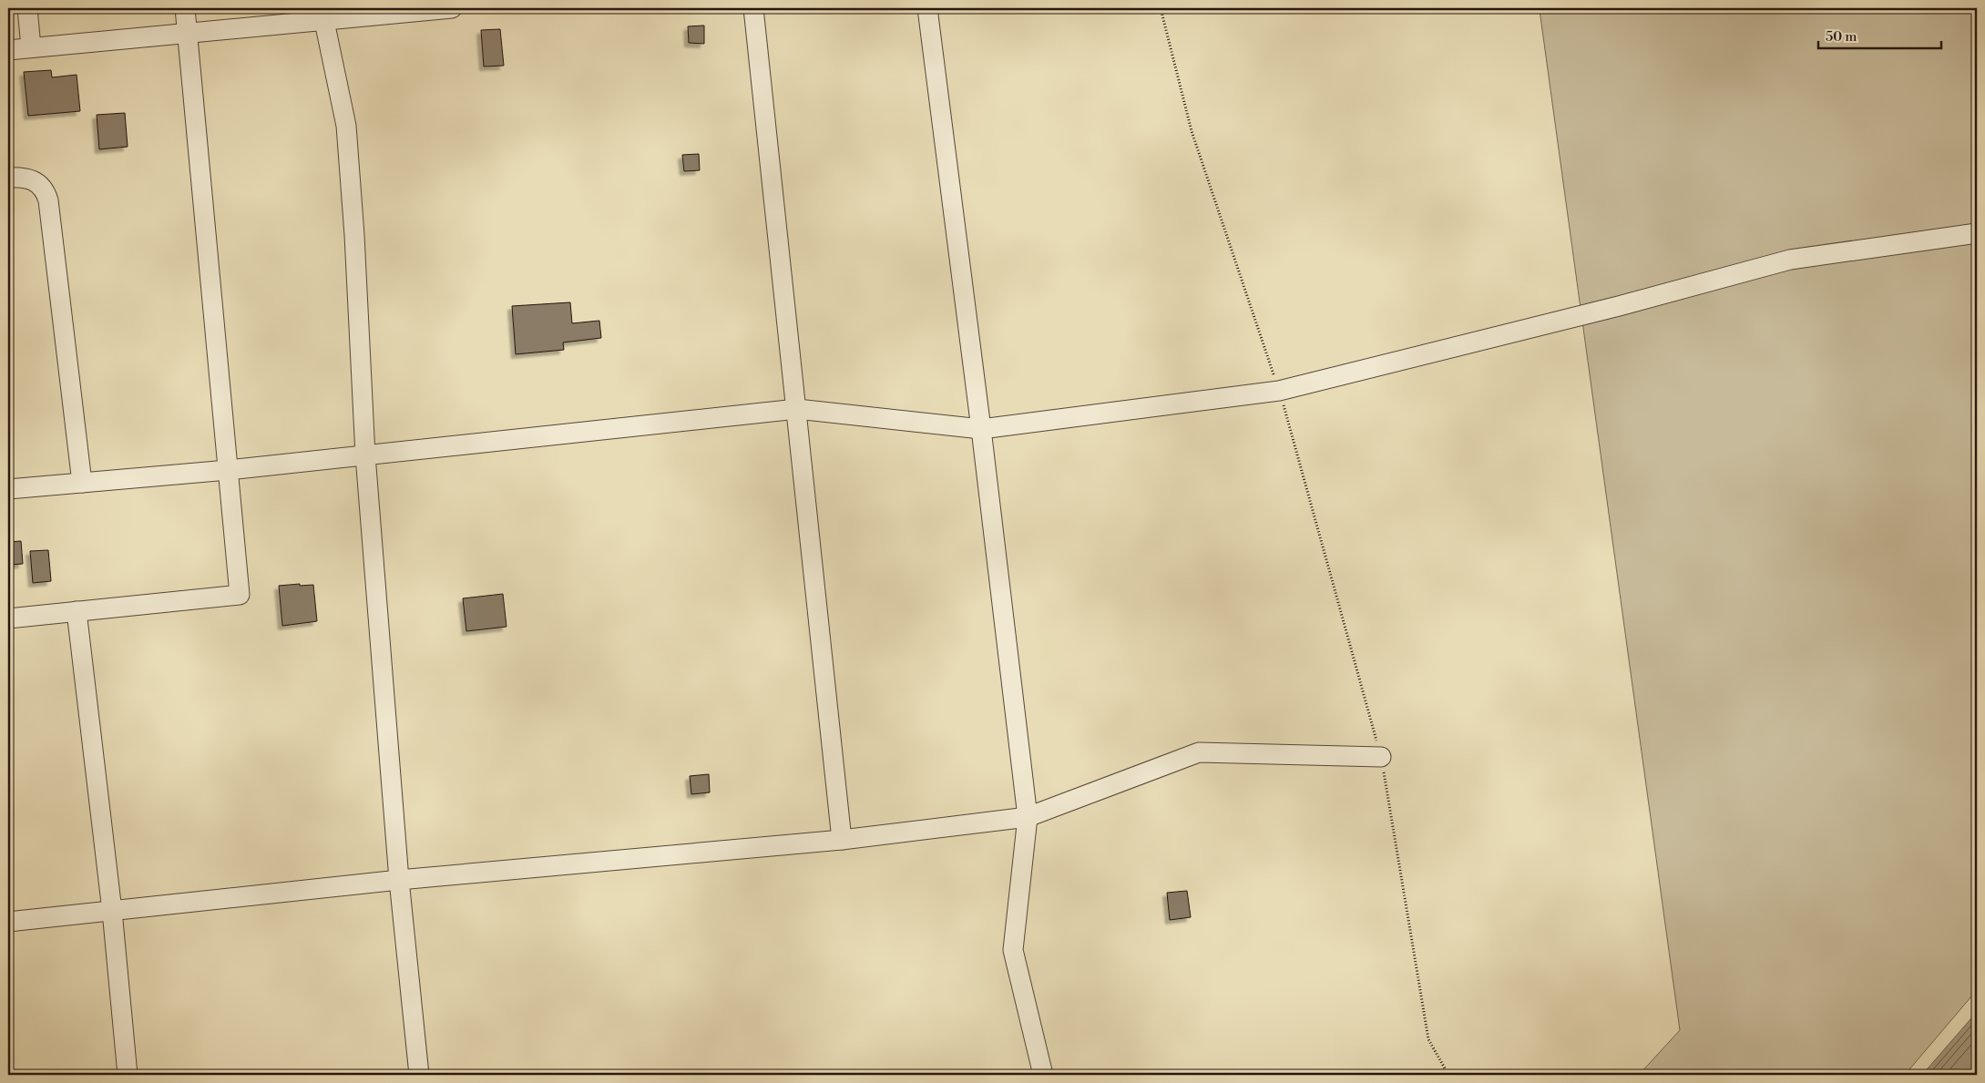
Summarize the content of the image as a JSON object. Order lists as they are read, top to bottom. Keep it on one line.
{"scale_bar":"50 m"}
